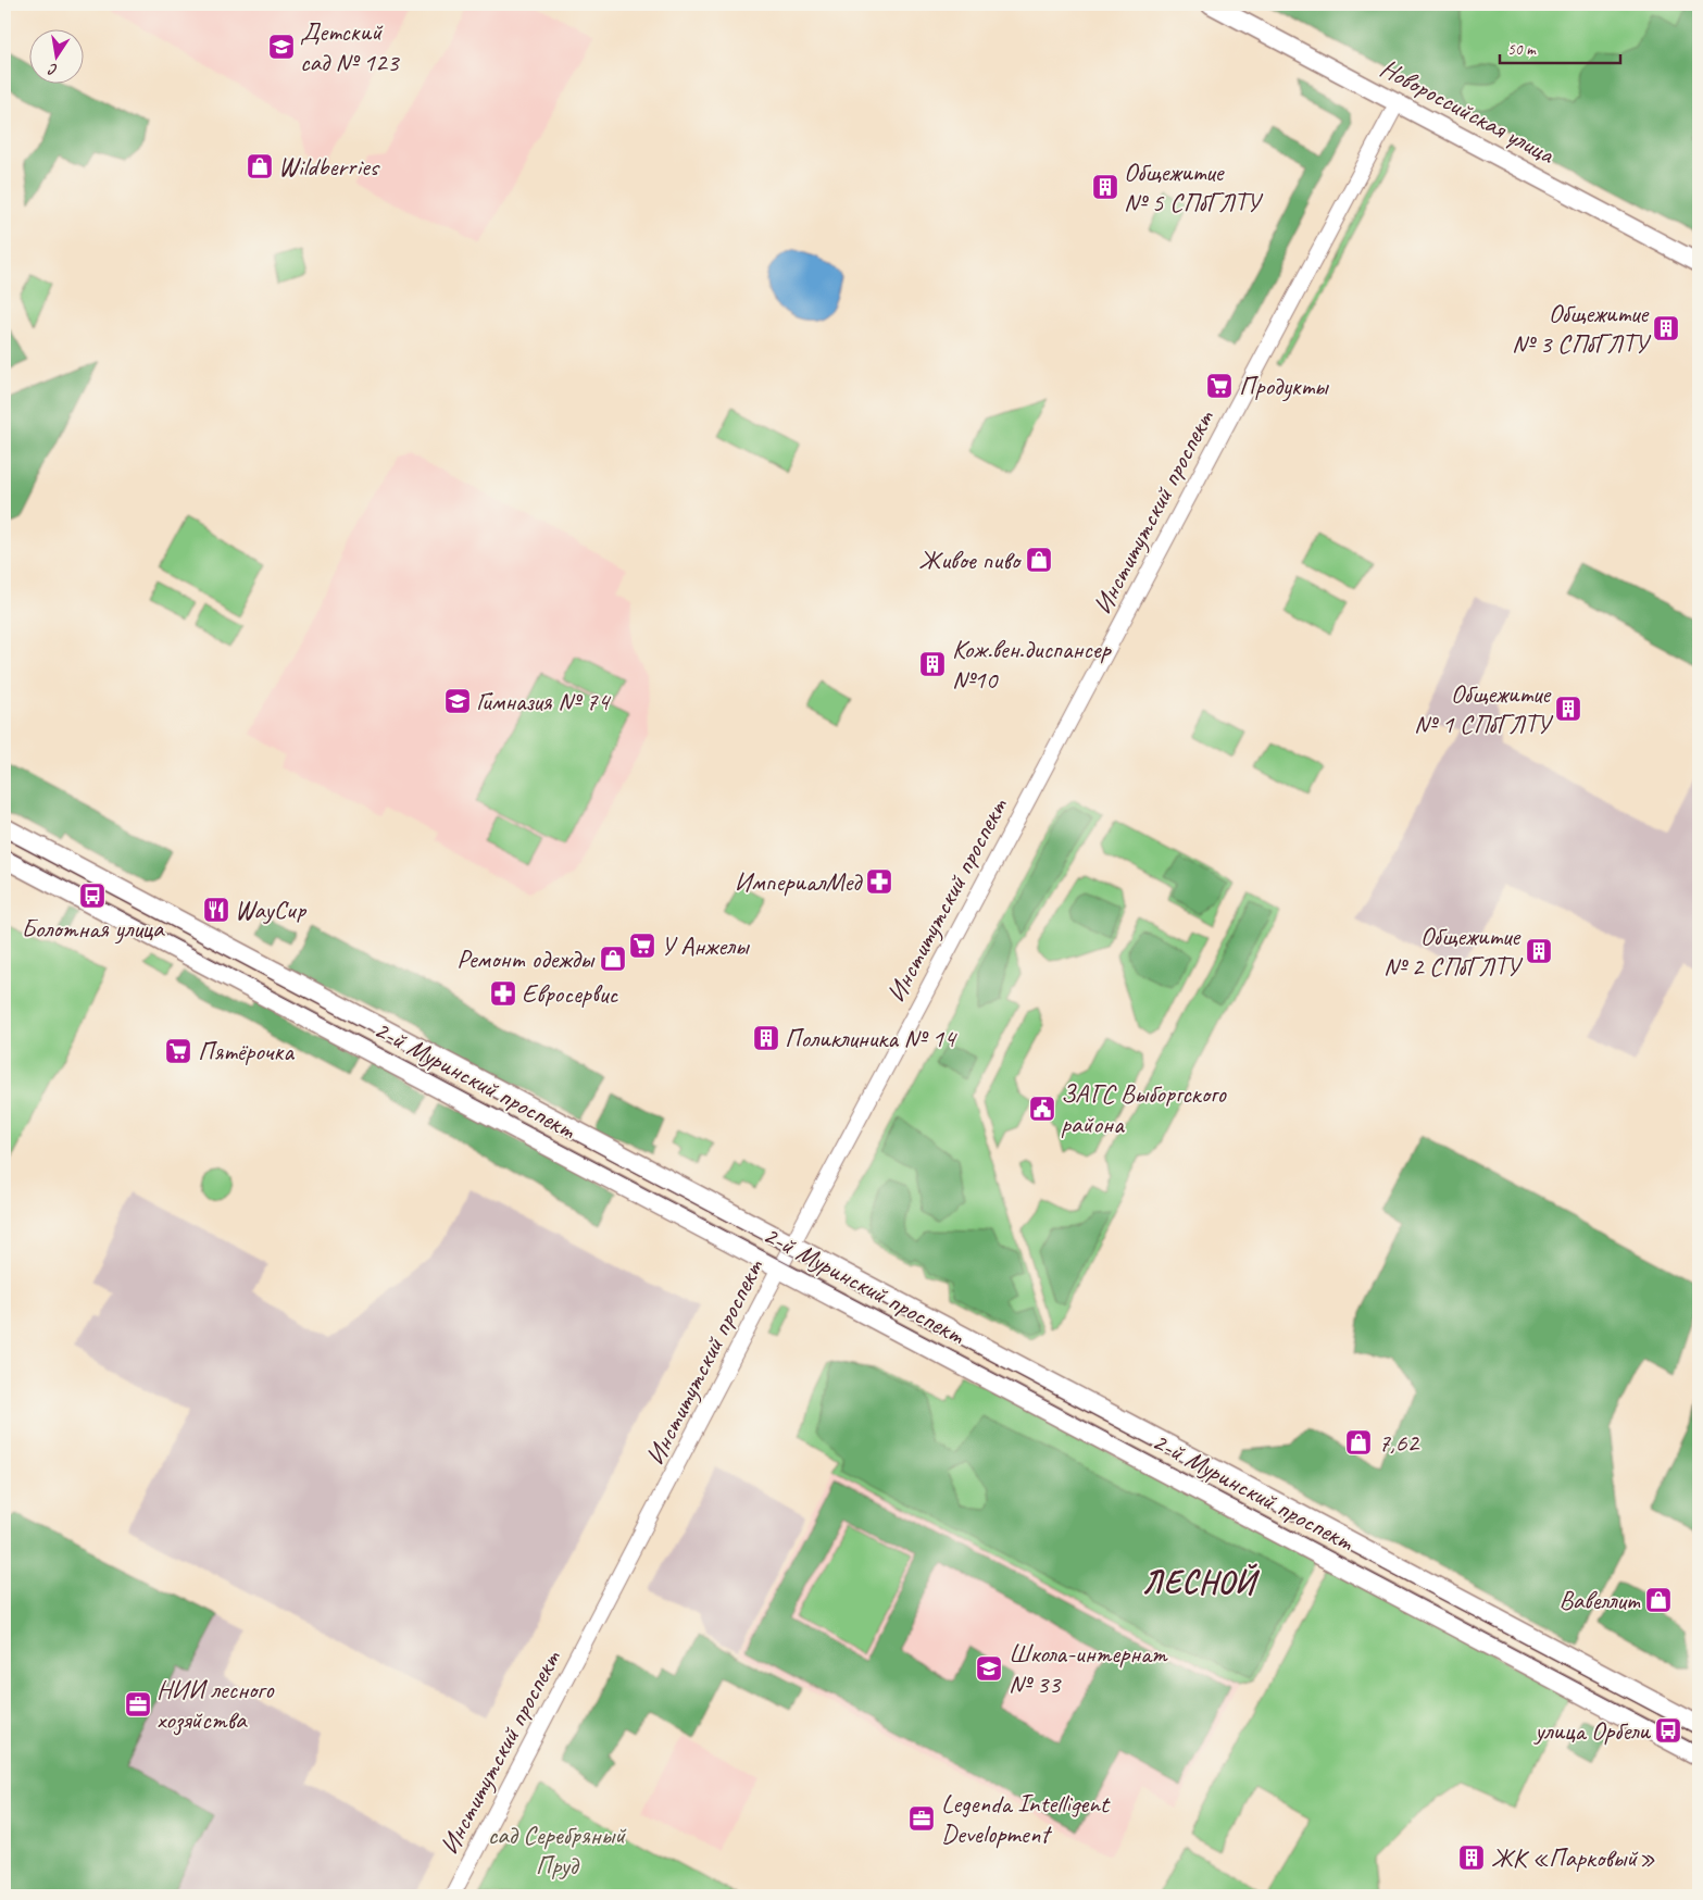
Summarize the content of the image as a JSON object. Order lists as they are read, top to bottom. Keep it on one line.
{"streets":{"main road":["Новороссийская улица","2-й Муринский проспект"],"street":["Институтский проспект"]},"crossings":[["Новороссийская улица","Институтский проспект"],["Институтский проспект","2-й Муринский проспект"]],"districts":["ЛЕСНОЙ"],"parks":["сад Серебряный Пруд"],"places":{"school or university":["Детский сад № 123","Гимназия № 74","Школа-интернат № 33"],"shop":["Wildberries","Живое пиво","Ремонт одежды","7,62","Вавеллит"],"building":["Общежитие № 5 СПбГЛТУ","Общежитие № 3 СПбГЛТУ","Кож.вен.диспансер №10","Общежитие № 1 СПбГЛТУ","Общежитие № 2 СПбГЛТУ","Поликлиника № 14","ЖК «Парковый»"],"supermarket":["Продукты","У Анжелы","Пятёрочка"],"pharmacy":["ИмпериалМед","Евросервис"],"bus stop":["Болотная улица","улица Орбели"],"restaurant":["WayCup"],"public building":["ЗАГС Выборгского района"],"office":["НИИ лесного хозяйства","Legenda Intelligent Development"]},"scale_bar":"50 m","north":"bottom"}
